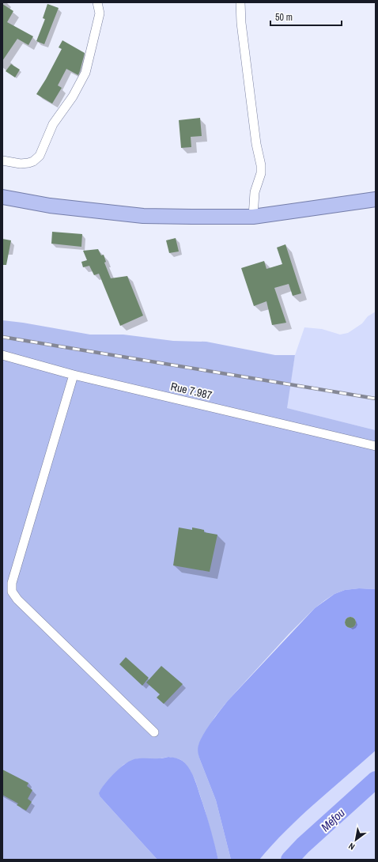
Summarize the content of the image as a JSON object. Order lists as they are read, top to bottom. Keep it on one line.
{"streets":{"street":["Rue 7.987"]},"water":["Méfou"],"scale_bar":"50 m","north":"bottom left"}
